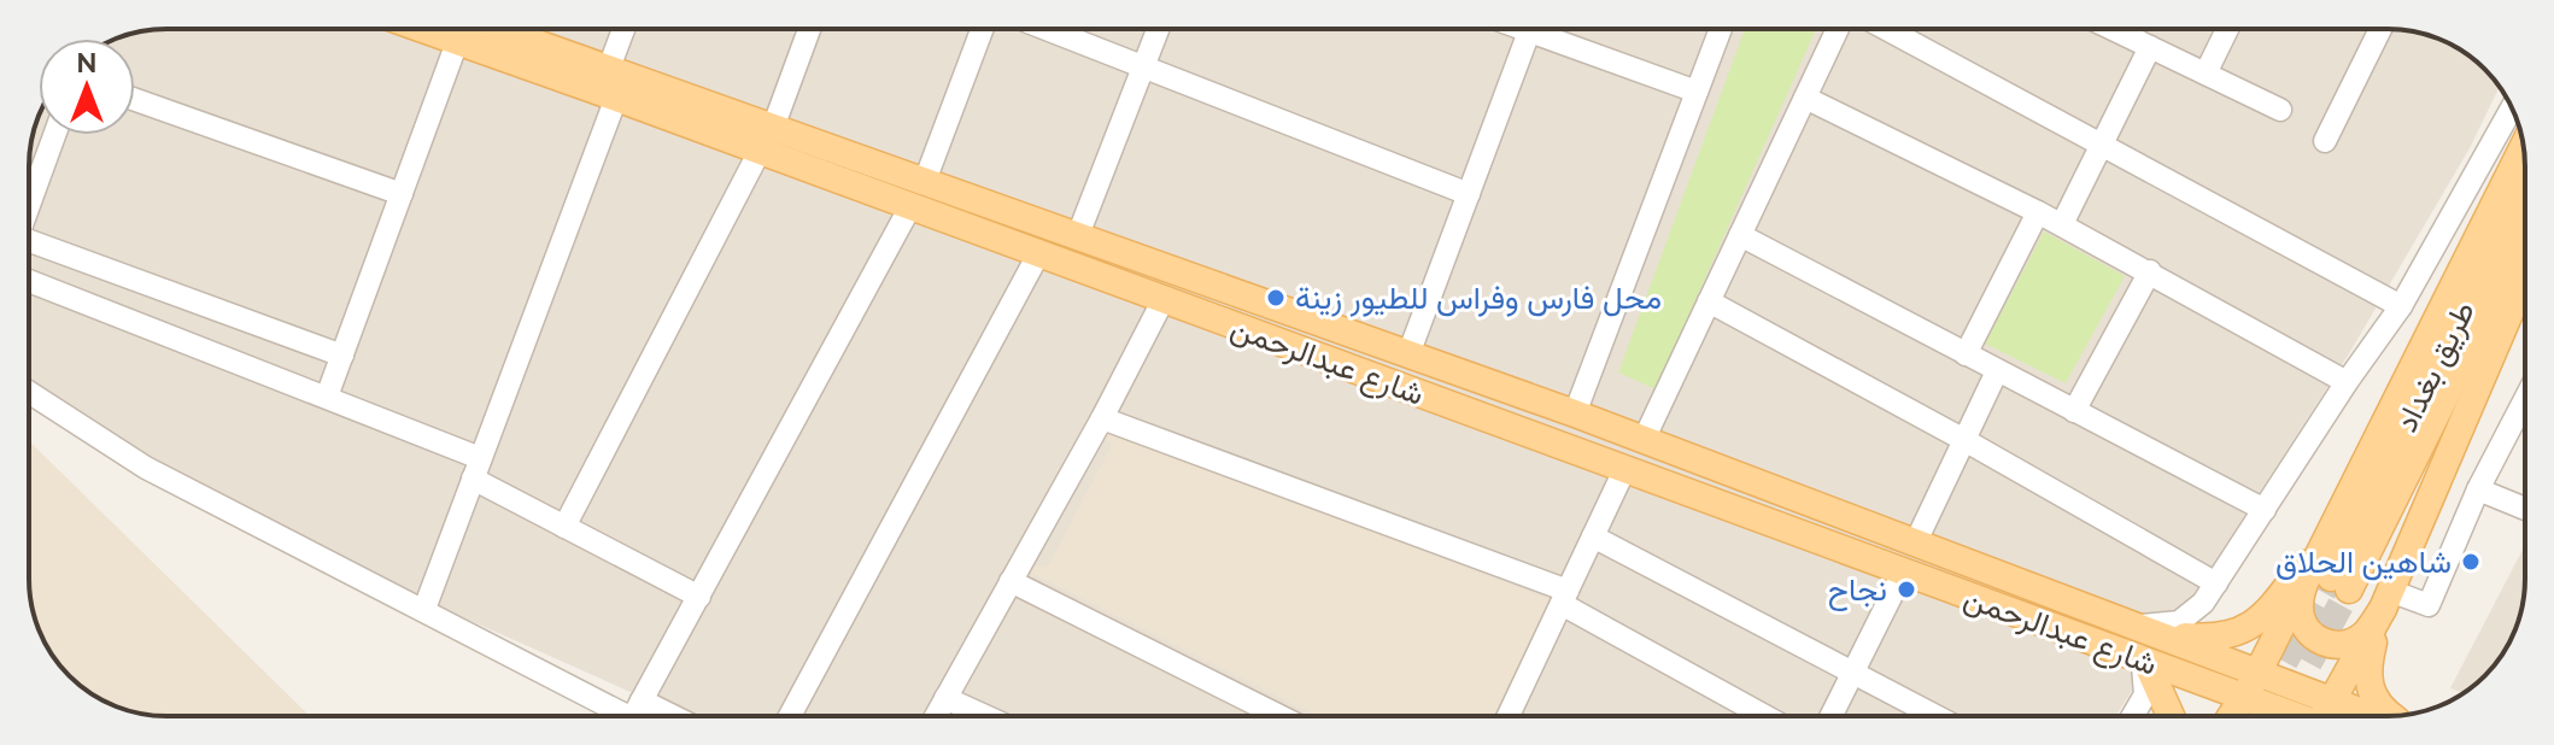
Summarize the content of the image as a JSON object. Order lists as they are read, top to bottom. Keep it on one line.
{"streets":{"main road":["شارع عبدالرحمن","طريق بغداد"]},"places":["محل فارس وفراس للطيور زينة","شاهين الحلاق","نجاح"],"north":"top"}
